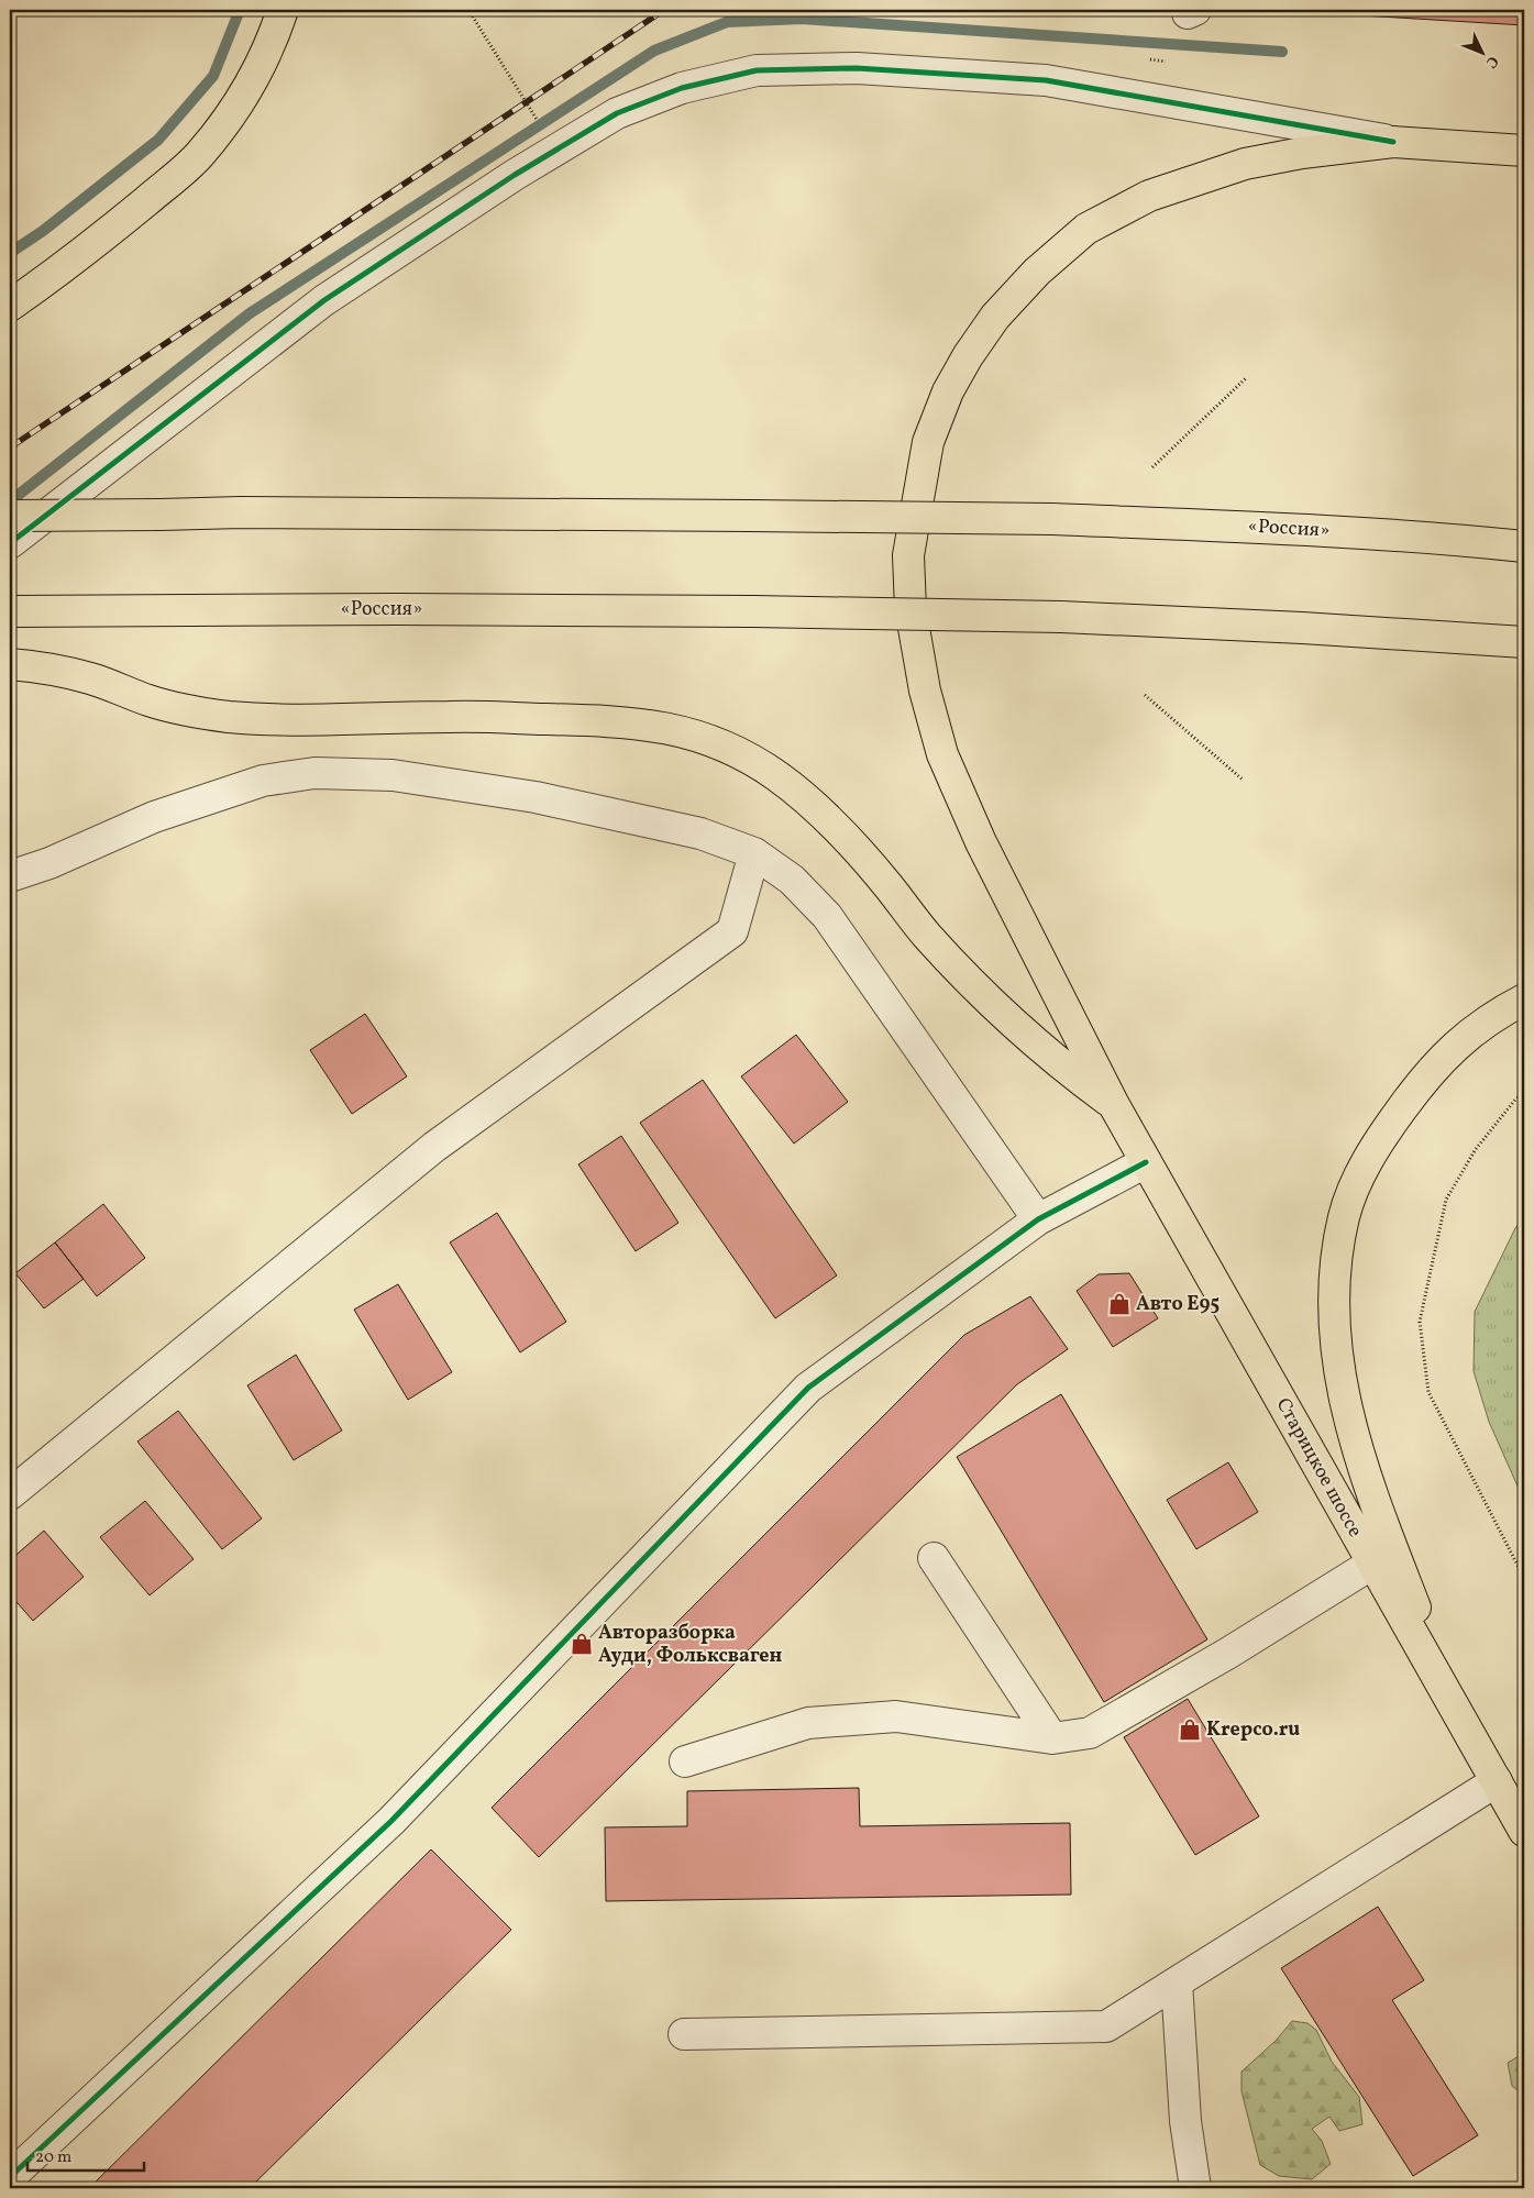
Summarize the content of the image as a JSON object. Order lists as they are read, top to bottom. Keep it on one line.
{"streets":{"main road":["«Россия»","Старицкое шоссе"]},"places":{"shop":["Авто E95","Авторазборка Ауди, Фольксваген","Krepco.ru"]},"scale_bar":"20 m","north":"bottom right"}
